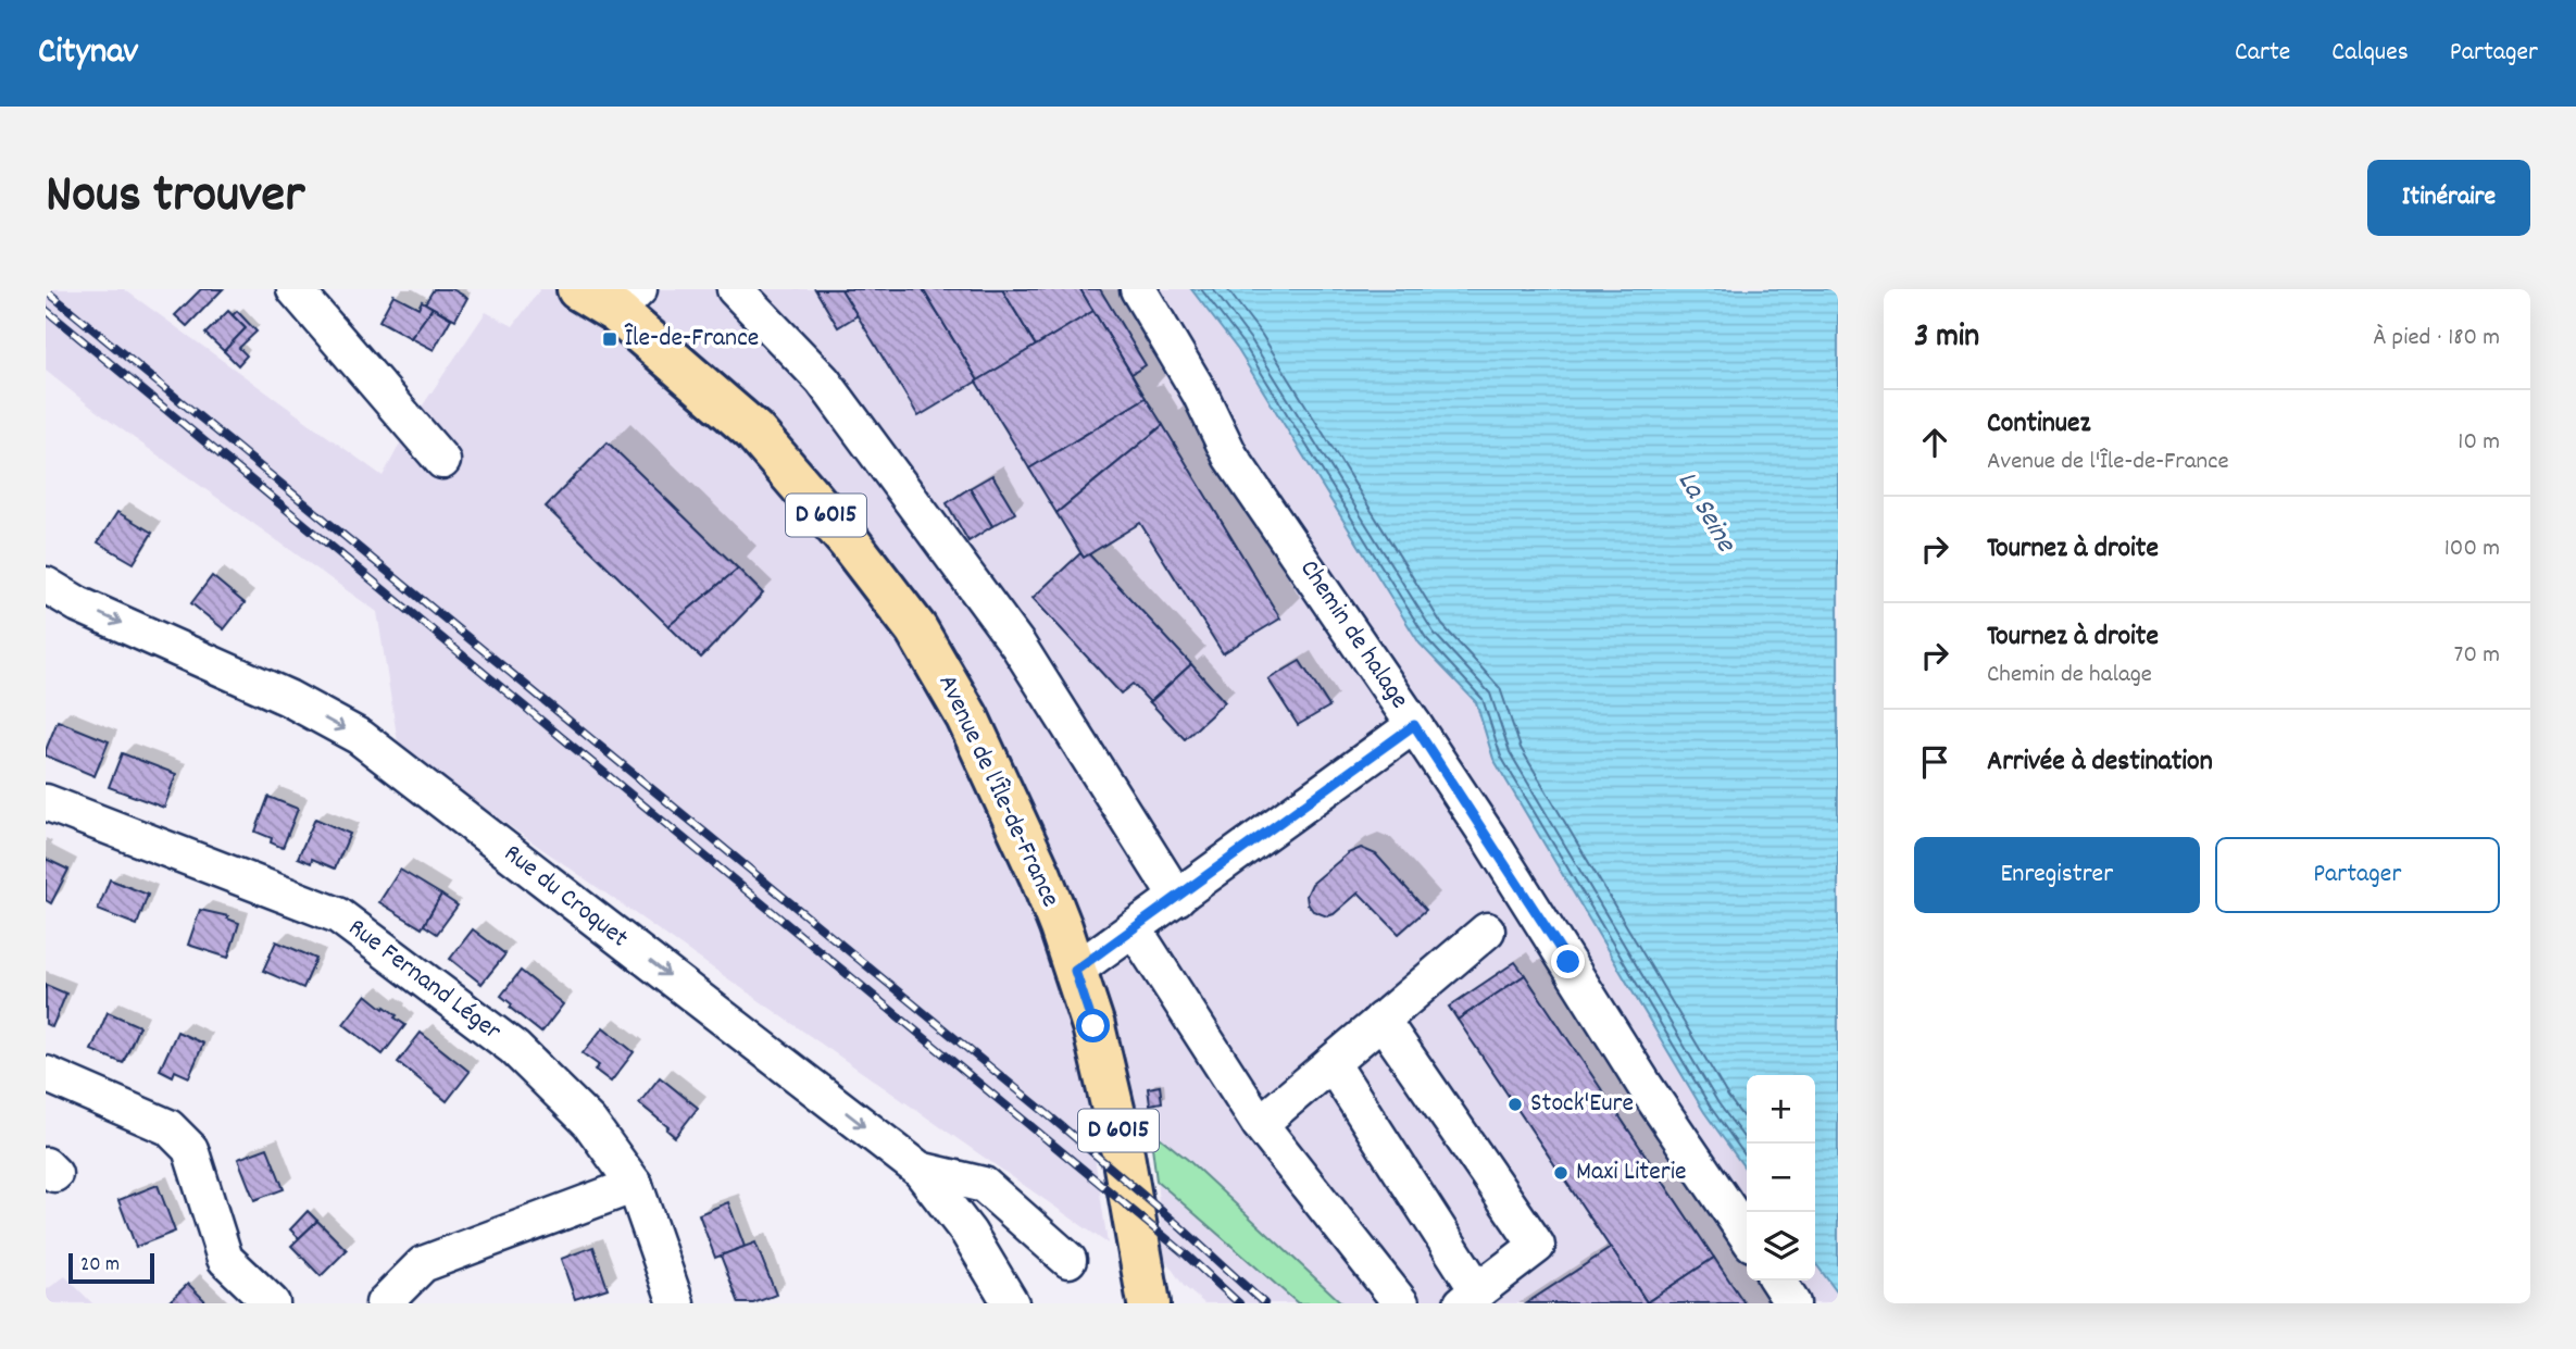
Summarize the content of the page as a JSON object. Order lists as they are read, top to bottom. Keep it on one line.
{"streets":{"main road":["D 6015","Avenue de l'Île-de-France"],"street":["Chemin de halage","Rue du Croquet","Rue Fernand Léger"]},"one_way":["Rue du Croquet"],"water":["La Seine"],"places":{"transit":["Île-de-France"],"other":["Stock'Eure","Maxi Literie"]},"scale_bar":"20 m","page":{"header":"Citynav","nav":["Carte","Calques","Partager"],"title":"Nous trouver","buttons":["Itinéraire",["Enregistrer","Partager"]],"heading":["3 min","À pied · 180 m"],"list":[["Continuez","Avenue de l'Île-de-France","10 m"],["Tournez à droite","100 m"],["Tournez à droite","Chemin de halage","70 m"],"Arrivée à destination"],"map_buttons":["+","−"],"scale":"20 m"}}
